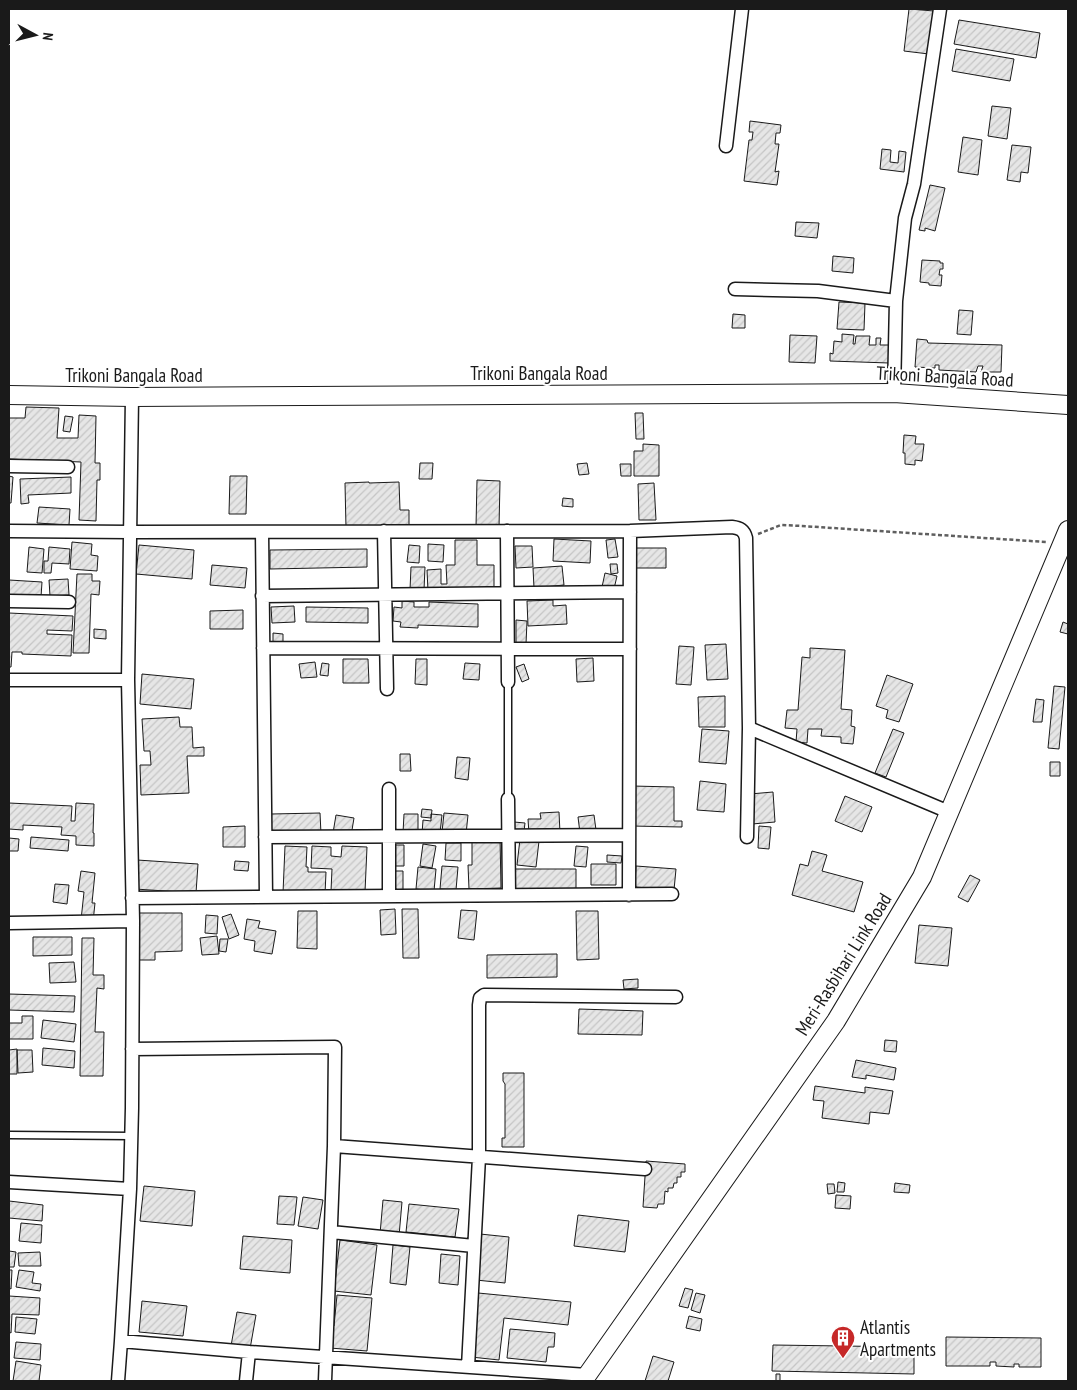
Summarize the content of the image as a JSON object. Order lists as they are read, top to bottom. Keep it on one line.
{"streets":{"street":["Trikoni Bangala Road","Meri-Rasbihari Link Road"]},"places":{"building":["Atlantis Apartments"]},"north":"right"}
